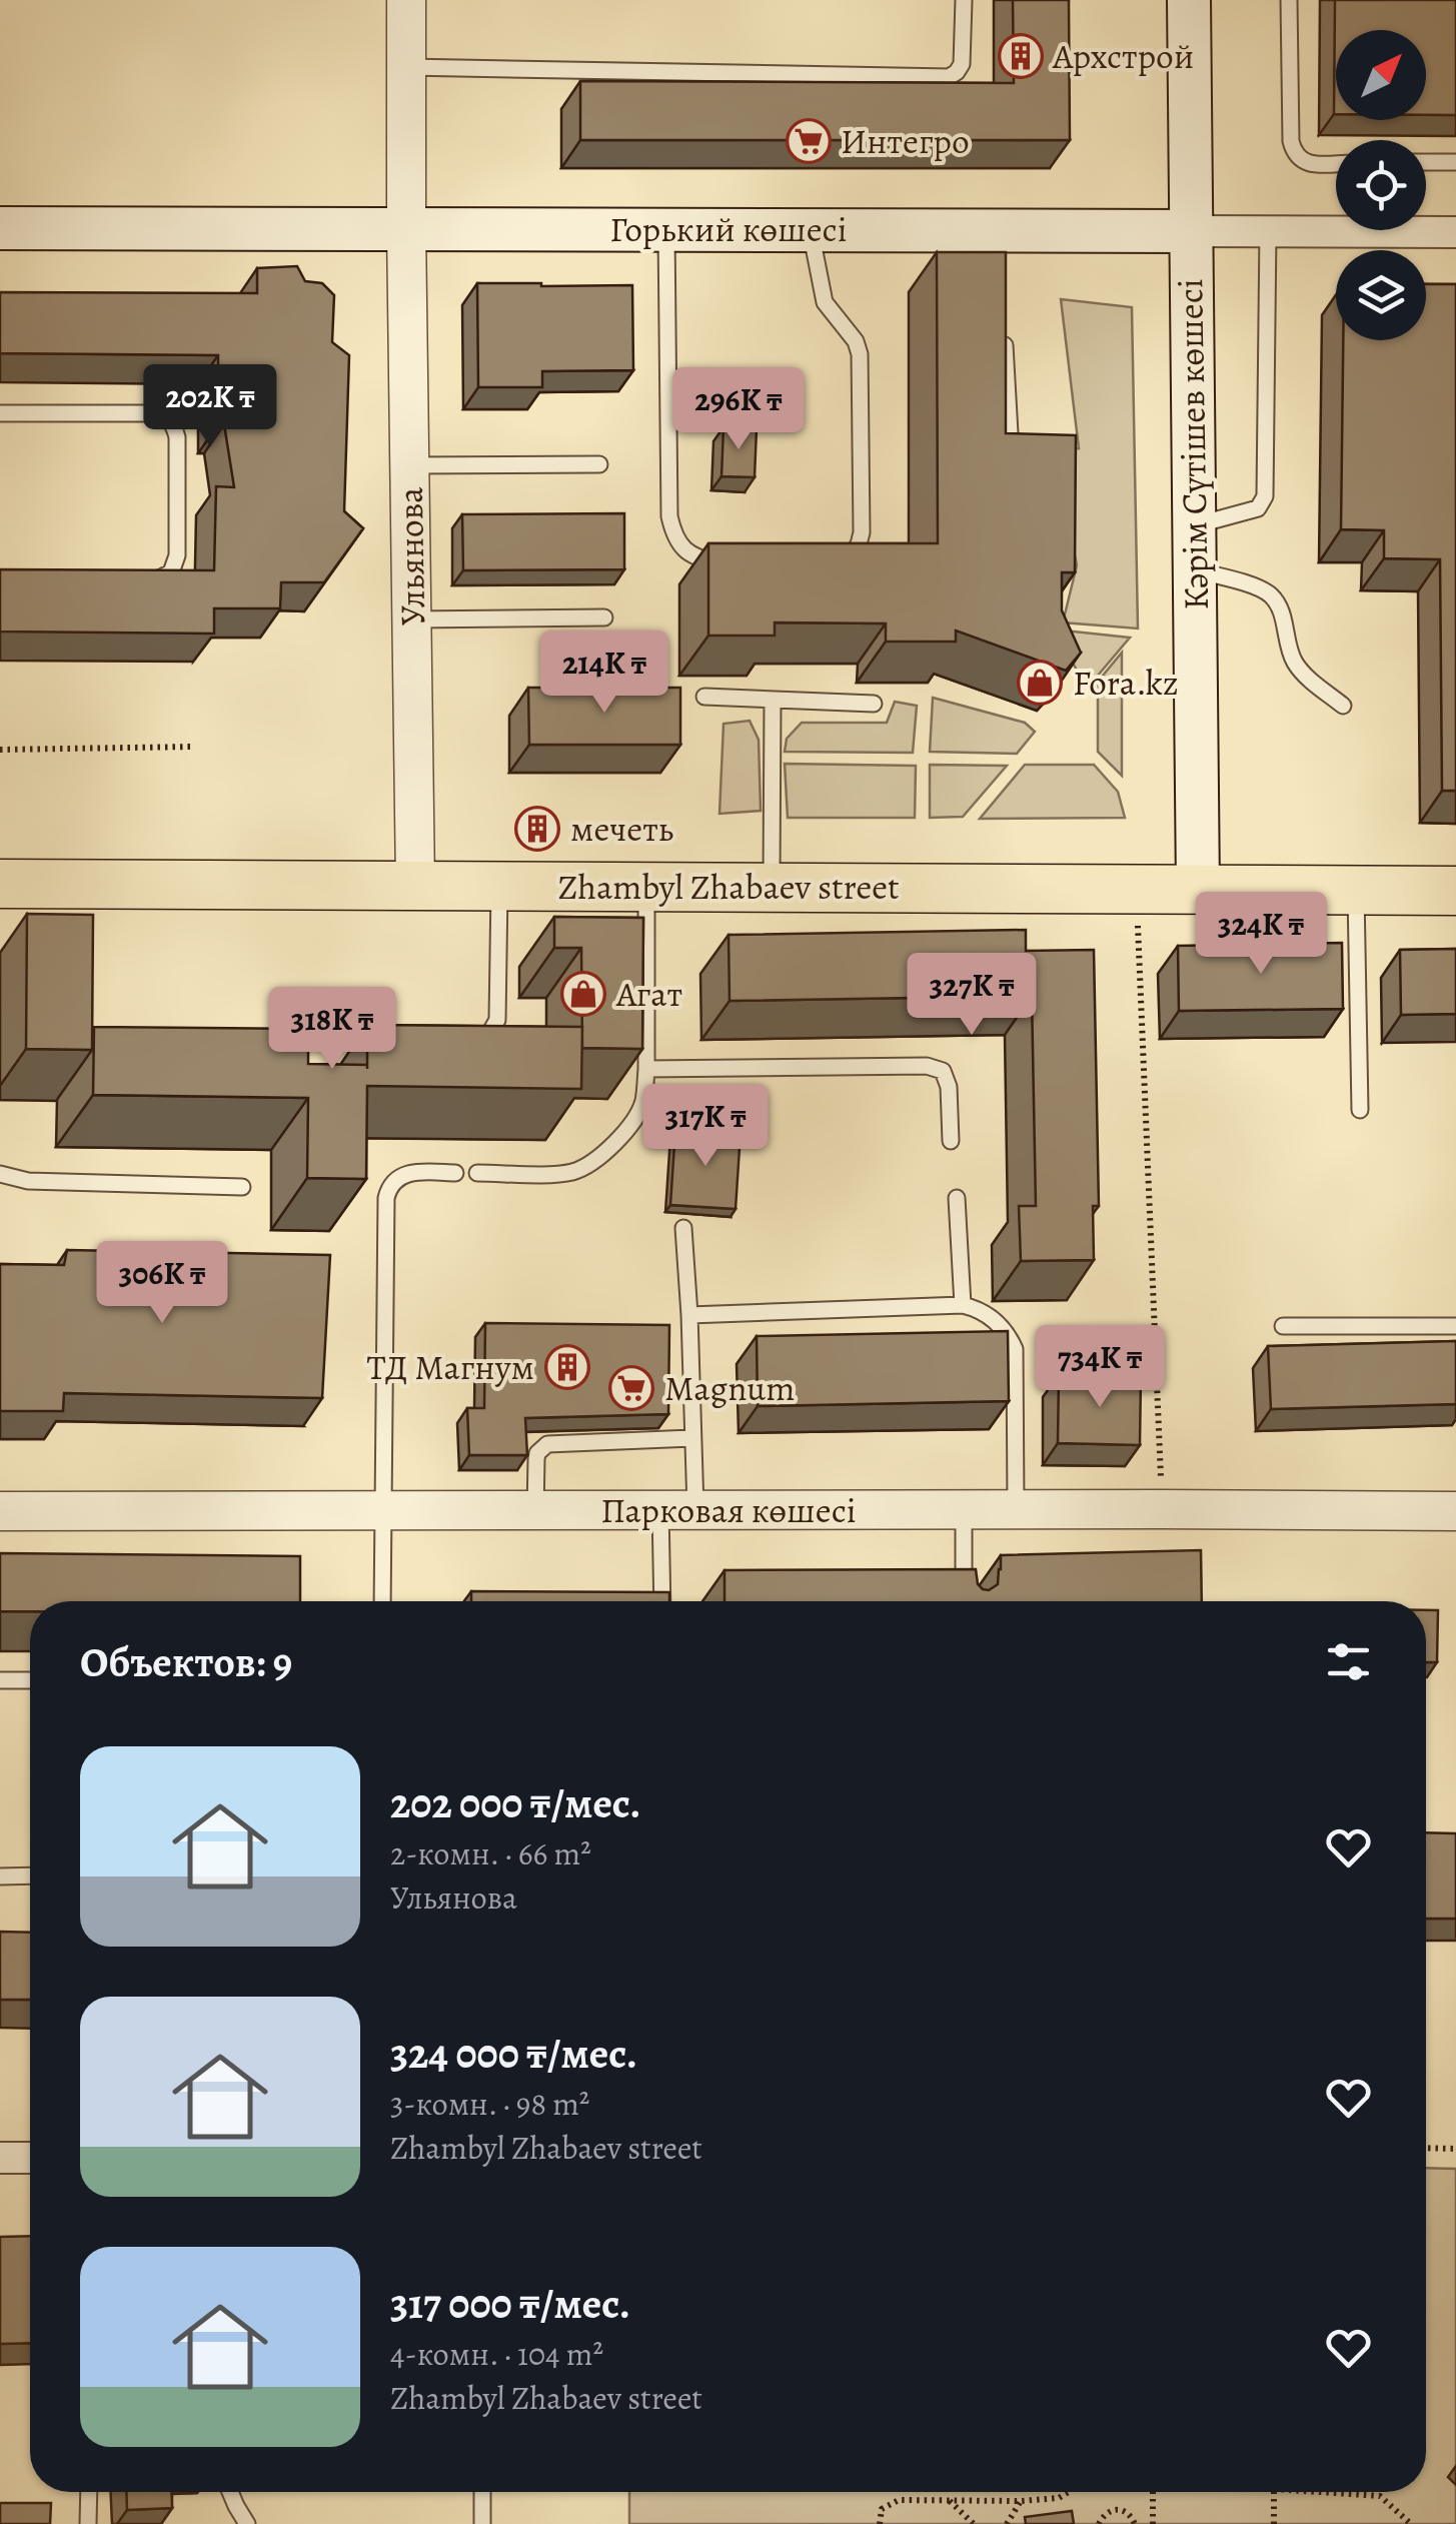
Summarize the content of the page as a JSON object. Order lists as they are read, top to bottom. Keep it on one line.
{"streets":{"main road":["Горький көшесі","Кәрім Сүтішев көшесі","Zhambyl Zhabaev street"],"street":["Ульянова","Парковая көшесі"]},"crossings":[["Горький көшесі","Кәрім Сүтішев көшесі"],["Горький көшесі","Ульянова"],["Кәрім Сүтішев көшесі","Zhambyl Zhabaev street"],["Ульянова","Zhambyl Zhabaev street"]],"places":{"building":["Архстрой","мечеть","ТД Магнум"],"supermarket":["Интегро","Magnum"],"shop":["Fora.kz","Агат"]},"north":"top right","page":{"price":["202K ₸","296K ₸","214K ₸","324K ₸","327K ₸","318K ₸","317K ₸","306K ₸","734K ₸"],"heading":"Объектов: 9","list":[{"name":"202 000 ₸/мес.","note":"2-комн. · 66 m² · Ульянова"},{"name":"324 000 ₸/мес.","note":"3-комн. · 98 m² · Zhambyl Zhabaev street"},{"name":"317 000 ₸/мес.","note":"4-комн. · 104 m² · Zhambyl Zhabaev street"}]}}
